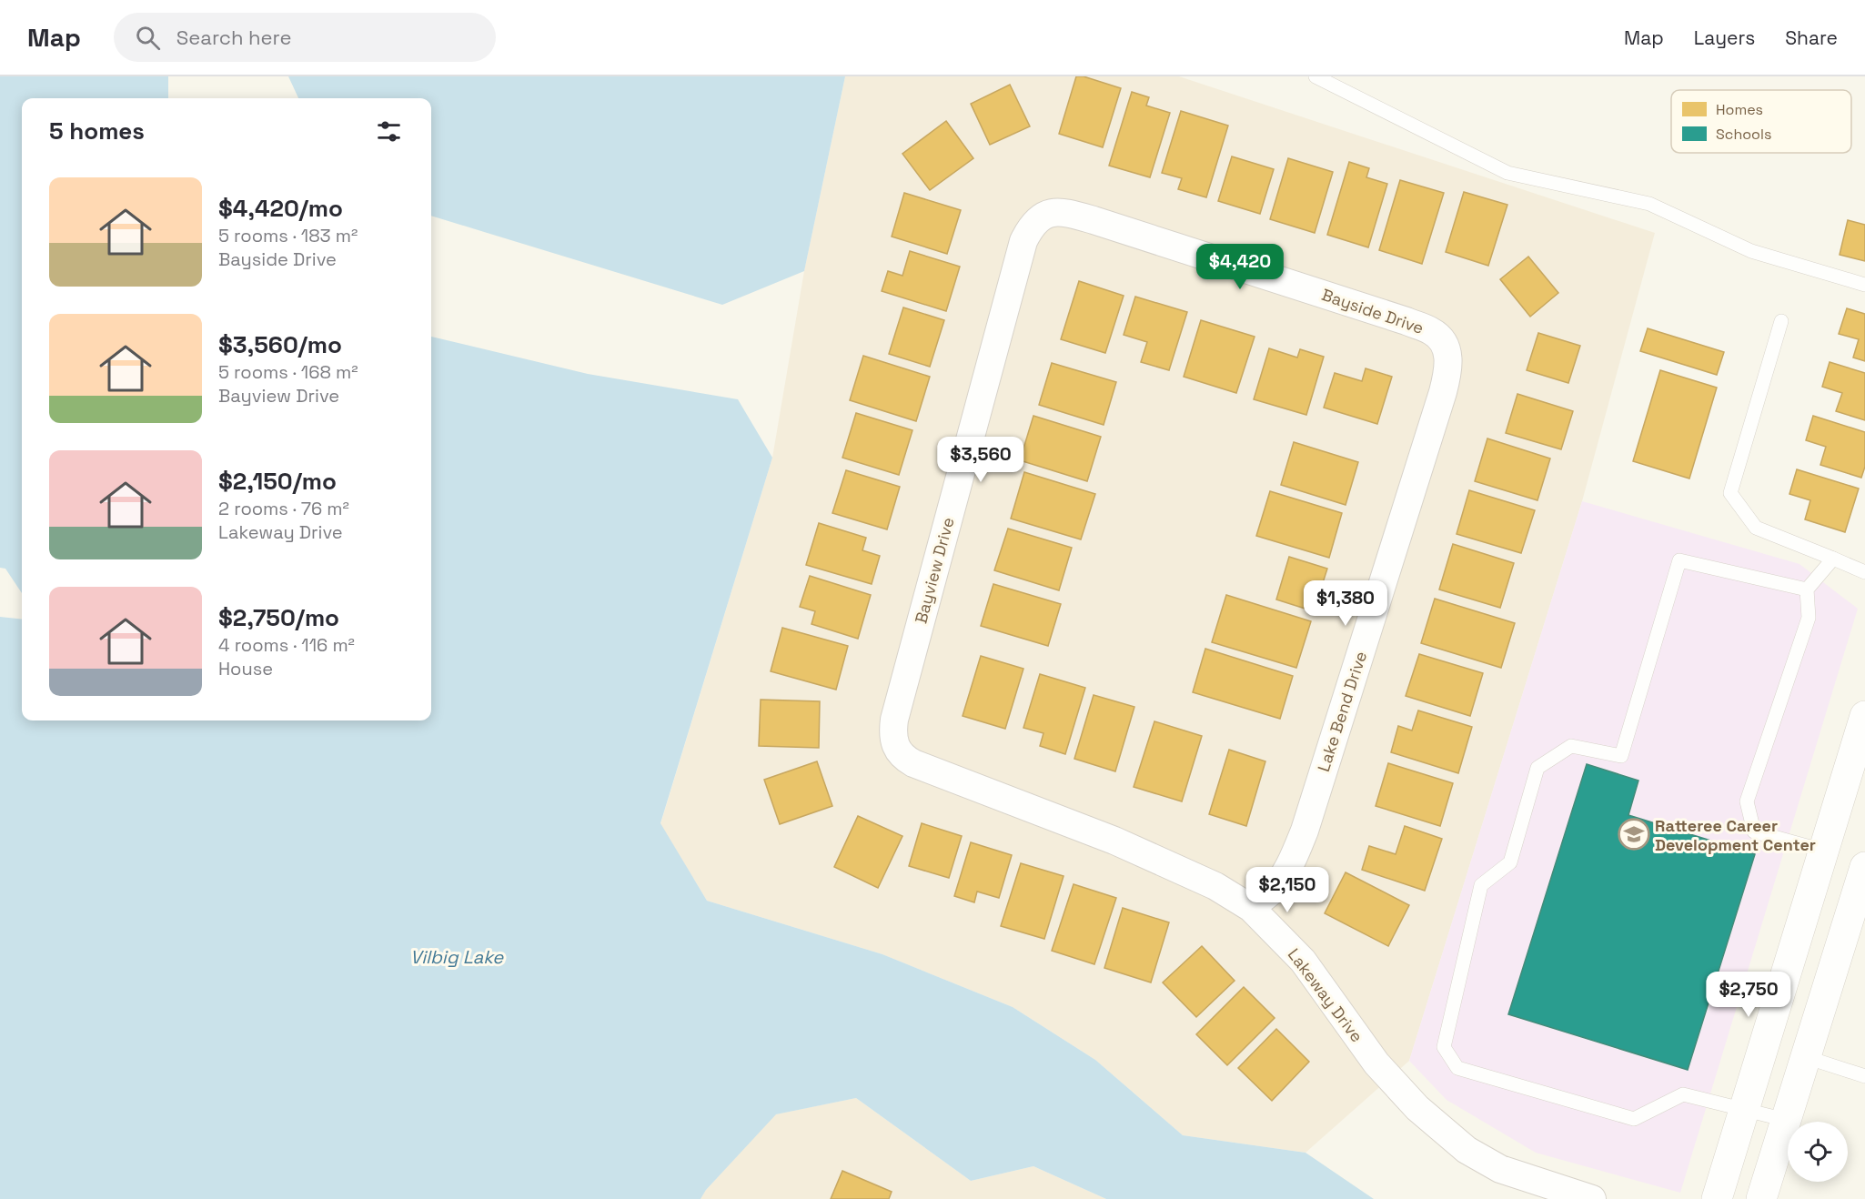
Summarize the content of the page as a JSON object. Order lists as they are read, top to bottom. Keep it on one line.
{"streets":{"street":["Bayside Drive","Bayview Drive","Lake Bend Drive","Lakeway Drive"]},"crossings":[["Bayside Drive","Bayview Drive"],["Bayside Drive","Lake Bend Drive"],["Bayview Drive","Lakeway Drive"],["Lake Bend Drive","Lakeway Drive"]],"water":["Vilbig Lake"],"places":{"school or university":["Ratteree Career Development Center"]},"legend":["Homes","Schools"],"page":{"header":"Map","search":"Search here","nav":["Map","Layers","Share"],"heading":"5 homes","list":[{"name":"$4,420/mo","note":"5 rooms · 183 m² · Bayside Drive"},{"name":"$3,560/mo","note":"5 rooms · 168 m² · Bayview Drive"},{"name":"$2,150/mo","note":"2 rooms · 76 m² · Lakeway Drive"},{"name":"$2,750/mo","note":"4 rooms · 116 m² · House"}],"price":["$4,420","$3,560","$1,380","$2,150","$2,750"]}}
